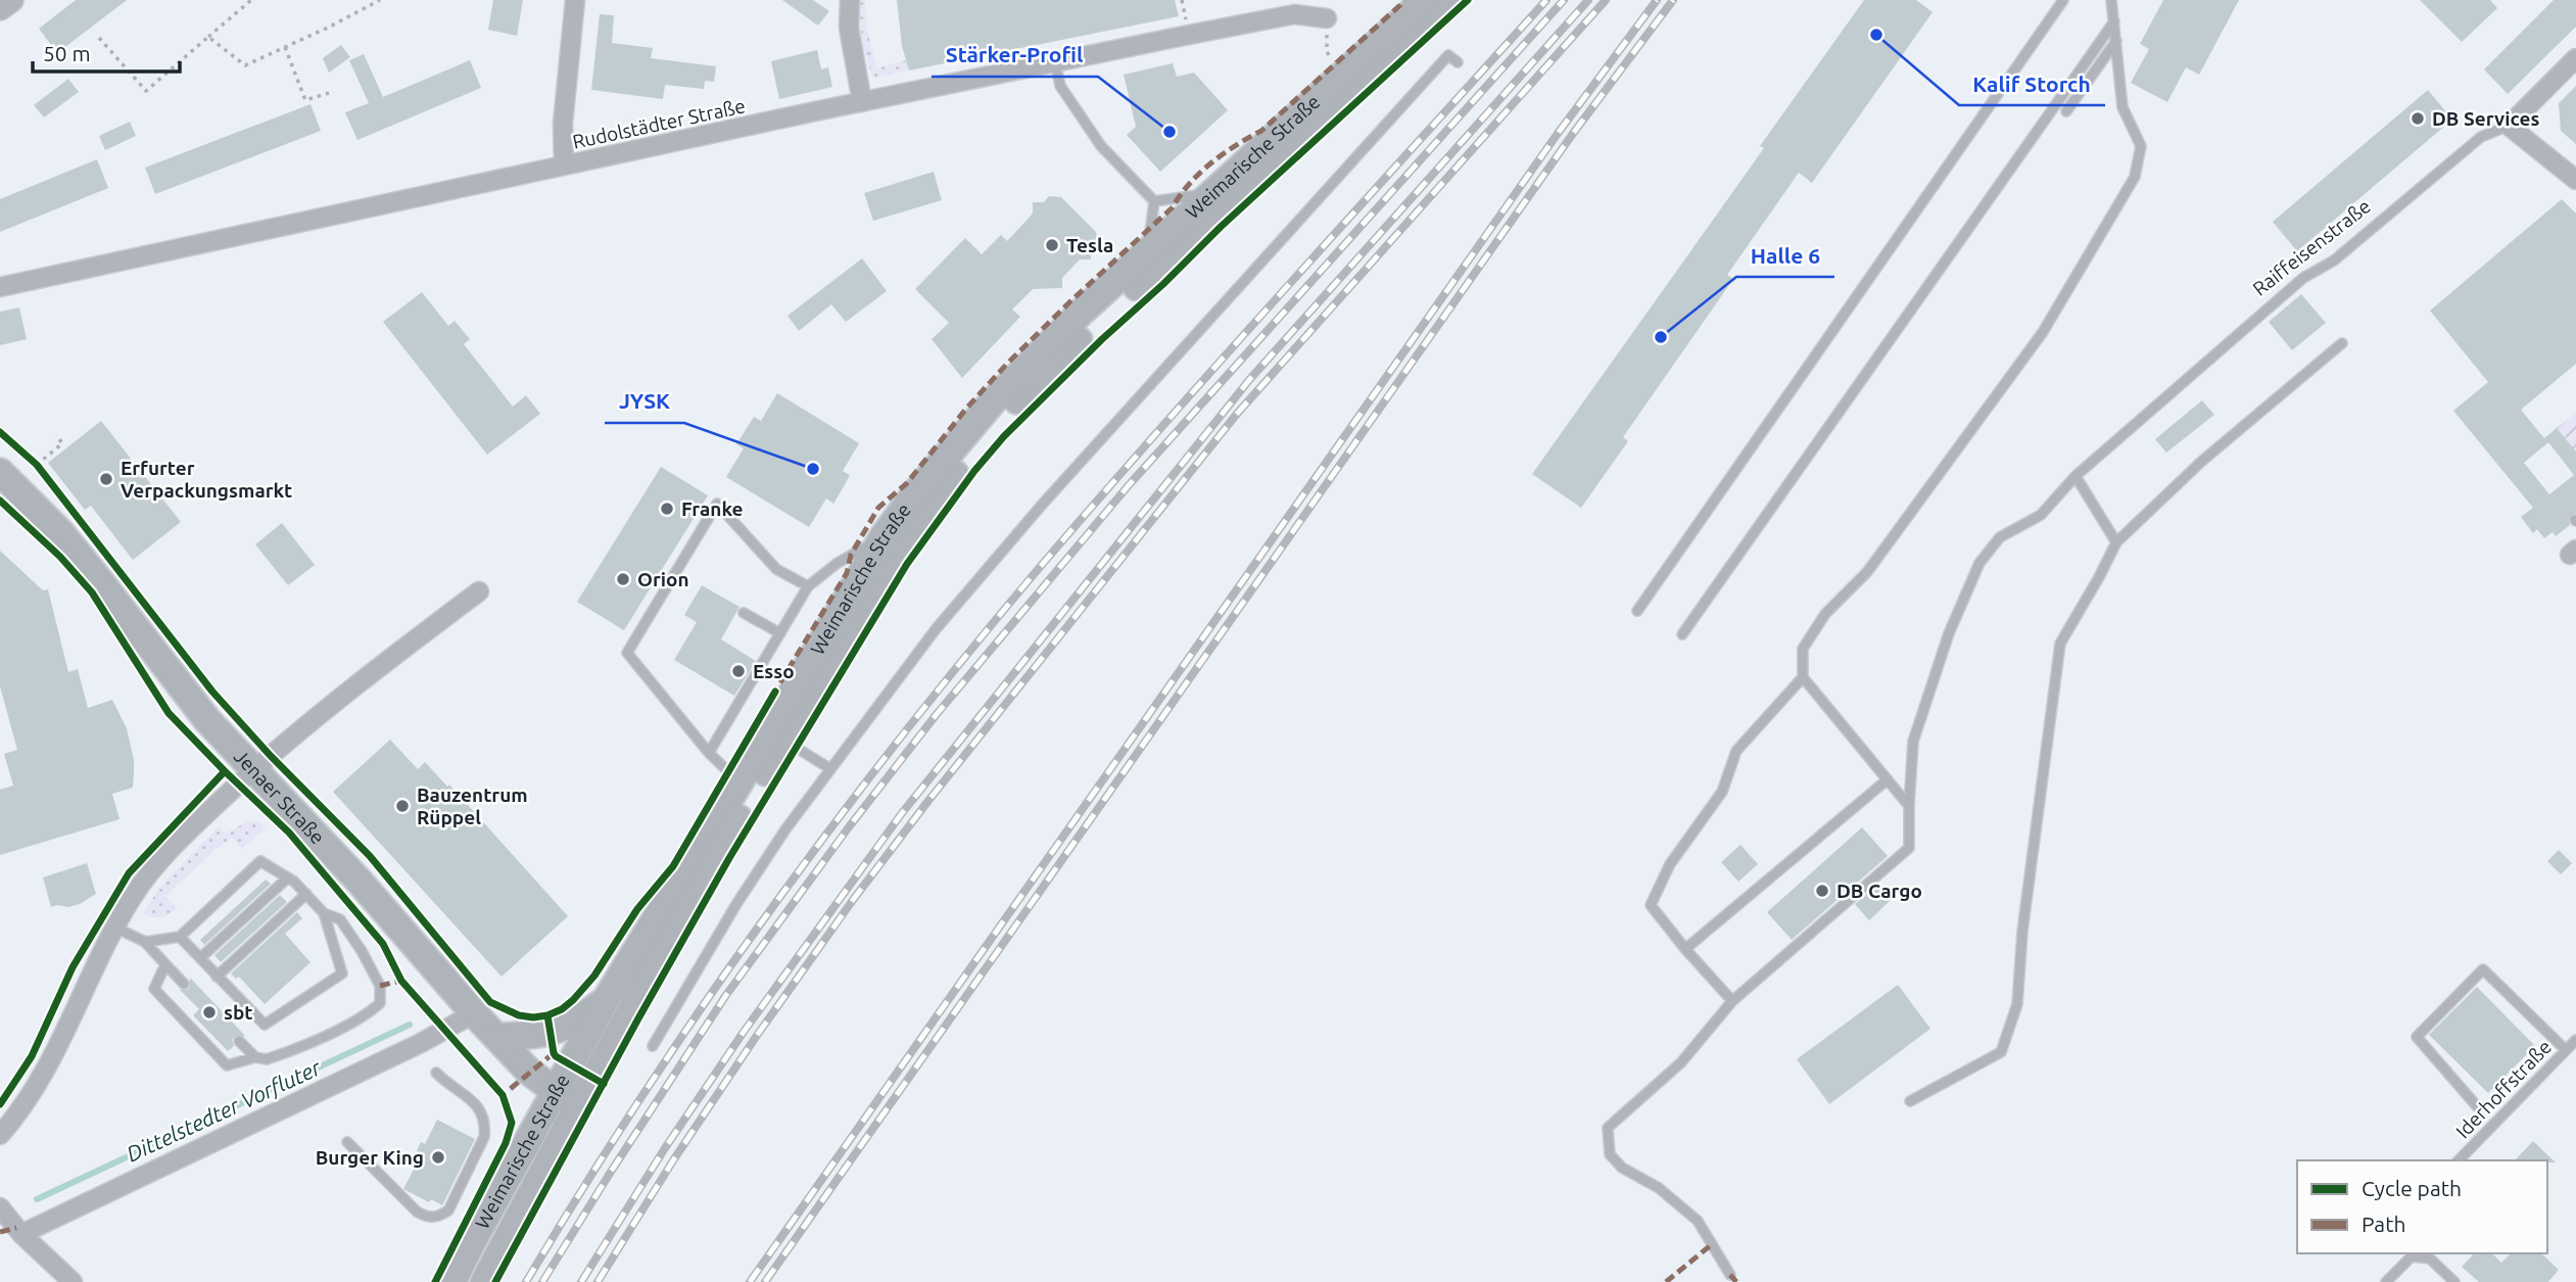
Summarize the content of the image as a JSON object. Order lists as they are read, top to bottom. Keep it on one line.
{"streets":{"main road":["Weimarische Straße","Jenaer Straße"],"street":["Rudolstädter Straße","Raiffeisenstraße"],"lane":["Iderhoffstraße"]},"crossings":[["Weimarische Straße","Jenaer Straße"]],"water":["Dittelstedter Vorfluter"],"places":["Kalif Storch","DB Services","Stärker-Profil","Tesla","Halle 6","JYSK","Erfurter Verpackungsmarkt","Franke","Orion","Esso","Bauzentrum Rüppel","DB Cargo","sbt","Burger King"],"legend":["Cycle path","Path"],"scale_bar":"50 m"}
